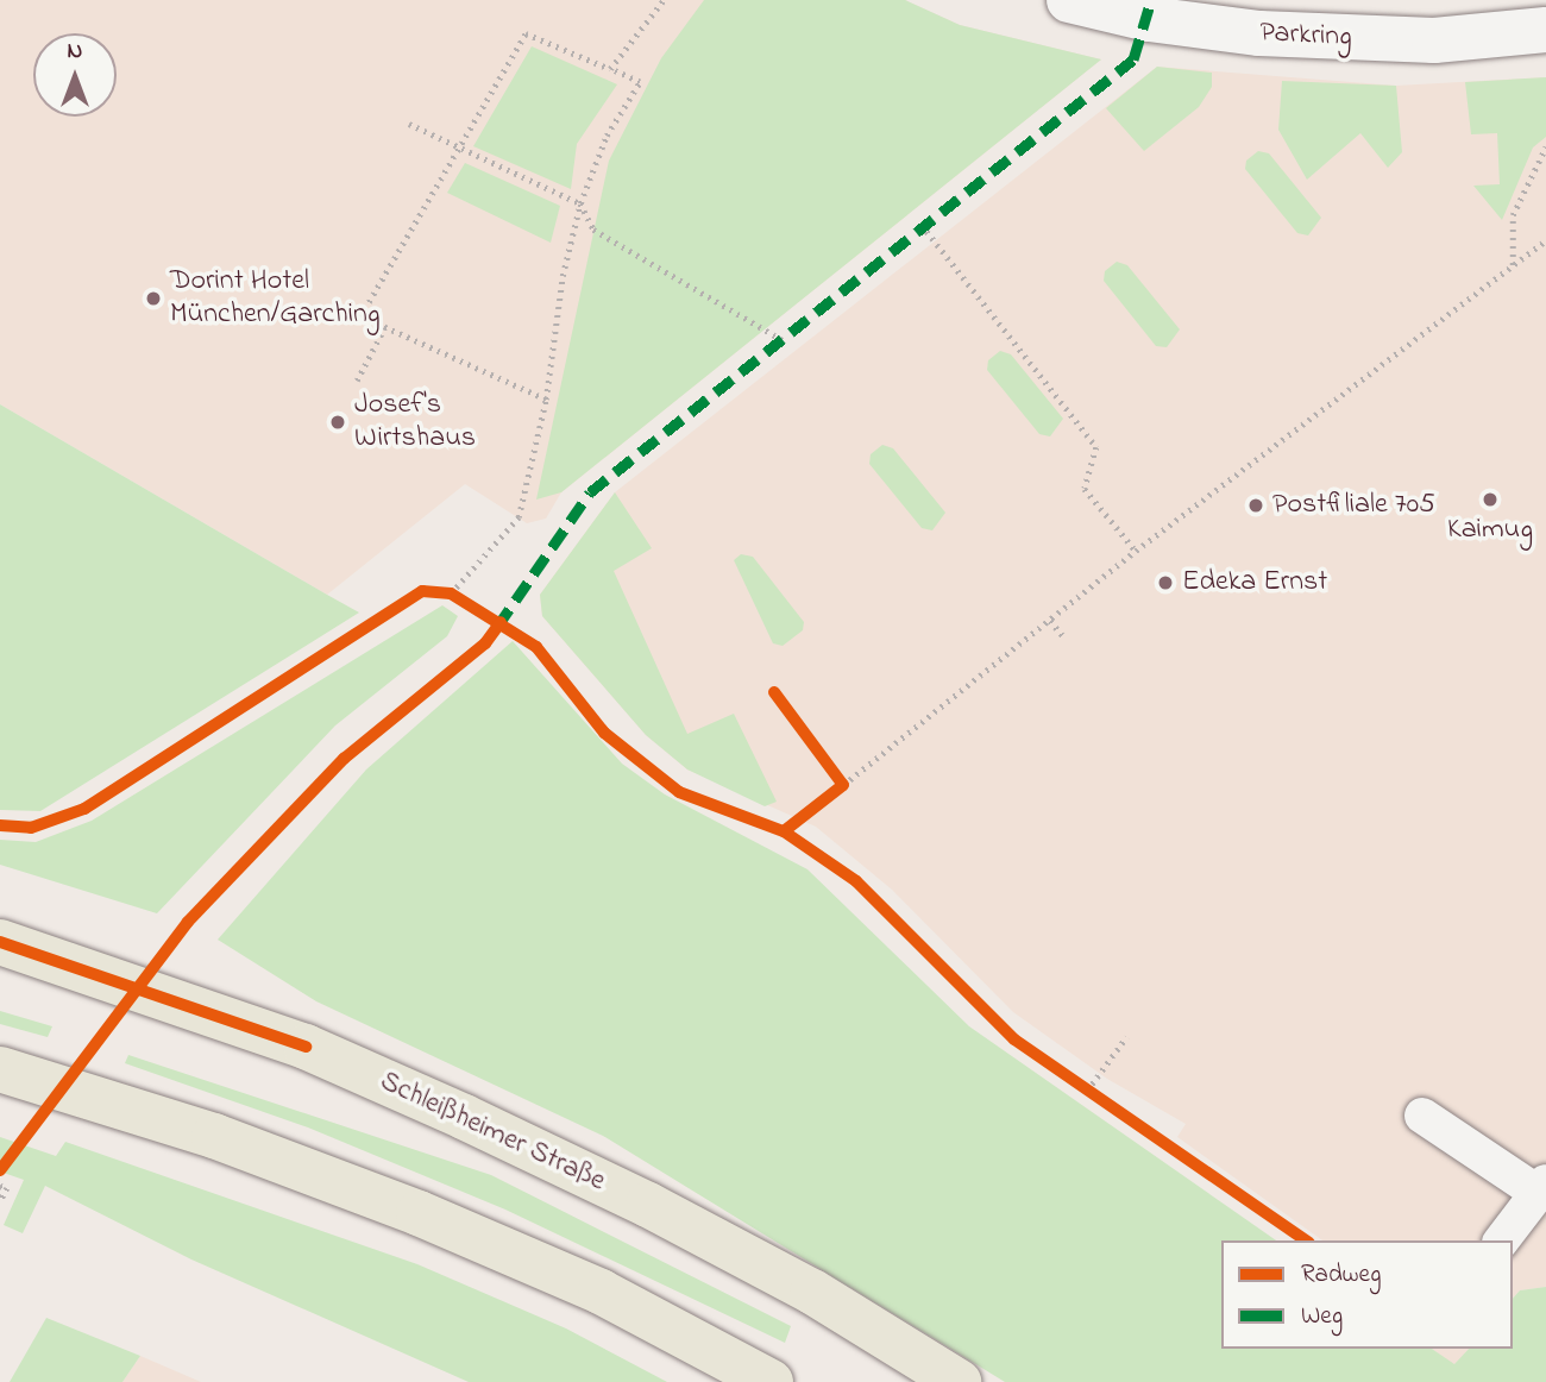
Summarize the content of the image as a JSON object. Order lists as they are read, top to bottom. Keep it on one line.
{"streets":{"main road":["Schleißheimer Straße"],"street":["Parkring"]},"places":["Dorint Hotel München/Garching","Josef's Wirtshaus","Kaimug","Postfiliale 705","Edeka Ernst"],"legend":["Radweg","Weg"],"north":"top"}
